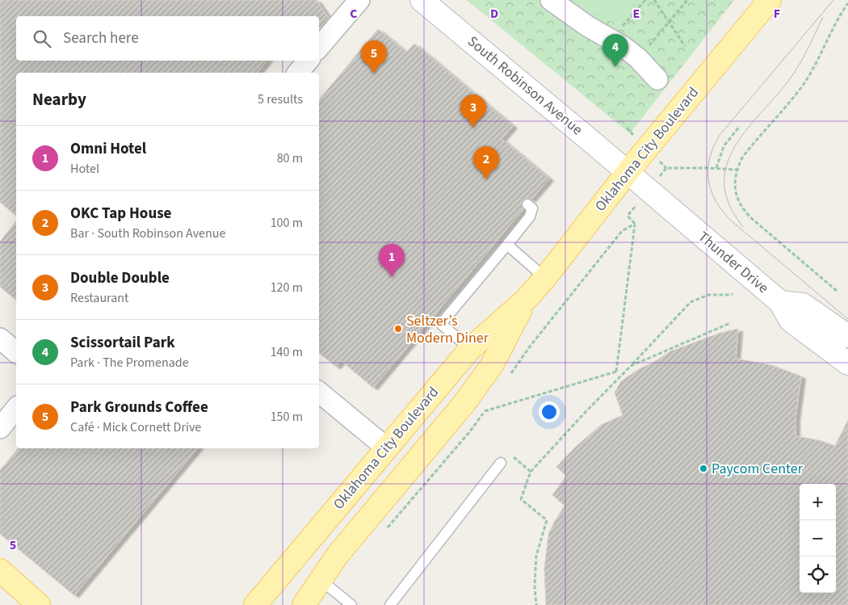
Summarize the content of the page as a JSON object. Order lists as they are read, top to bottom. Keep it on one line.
{"streets":{"main road":["South Robinson Avenue","Oklahoma City Boulevard","Thunder Drive"]},"crossings":[["South Robinson Avenue","Oklahoma City Boulevard"],["South Robinson Avenue","Thunder Drive"],["Oklahoma City Boulevard","Thunder Drive"]],"places":["Seltzer’s Modern Diner","Paycom Center"],"page":{"search":"Search here","pins":["4","5","3","2","1"],"heading":["Nearby","5 results"],"list":[{"mark":"1","name":"Omni Hotel","note":"Hotel","value":"80 m"},{"mark":"2","name":"OKC Tap House","note":"Bar · South Robinson Avenue","value":"100 m"},{"mark":"3","name":"Double Double","note":"Restaurant","value":"120 m"},{"mark":"4","name":"Scissortail Park","note":"Park · The Promenade","value":"140 m"},{"mark":"5","name":"Park Grounds Coffee","note":"Café · Mick Cornett Drive","value":"150 m"}],"map_buttons":["+","−"]},"grid":{"columns":["C","D","E","F"],"rows":["5"]}}
